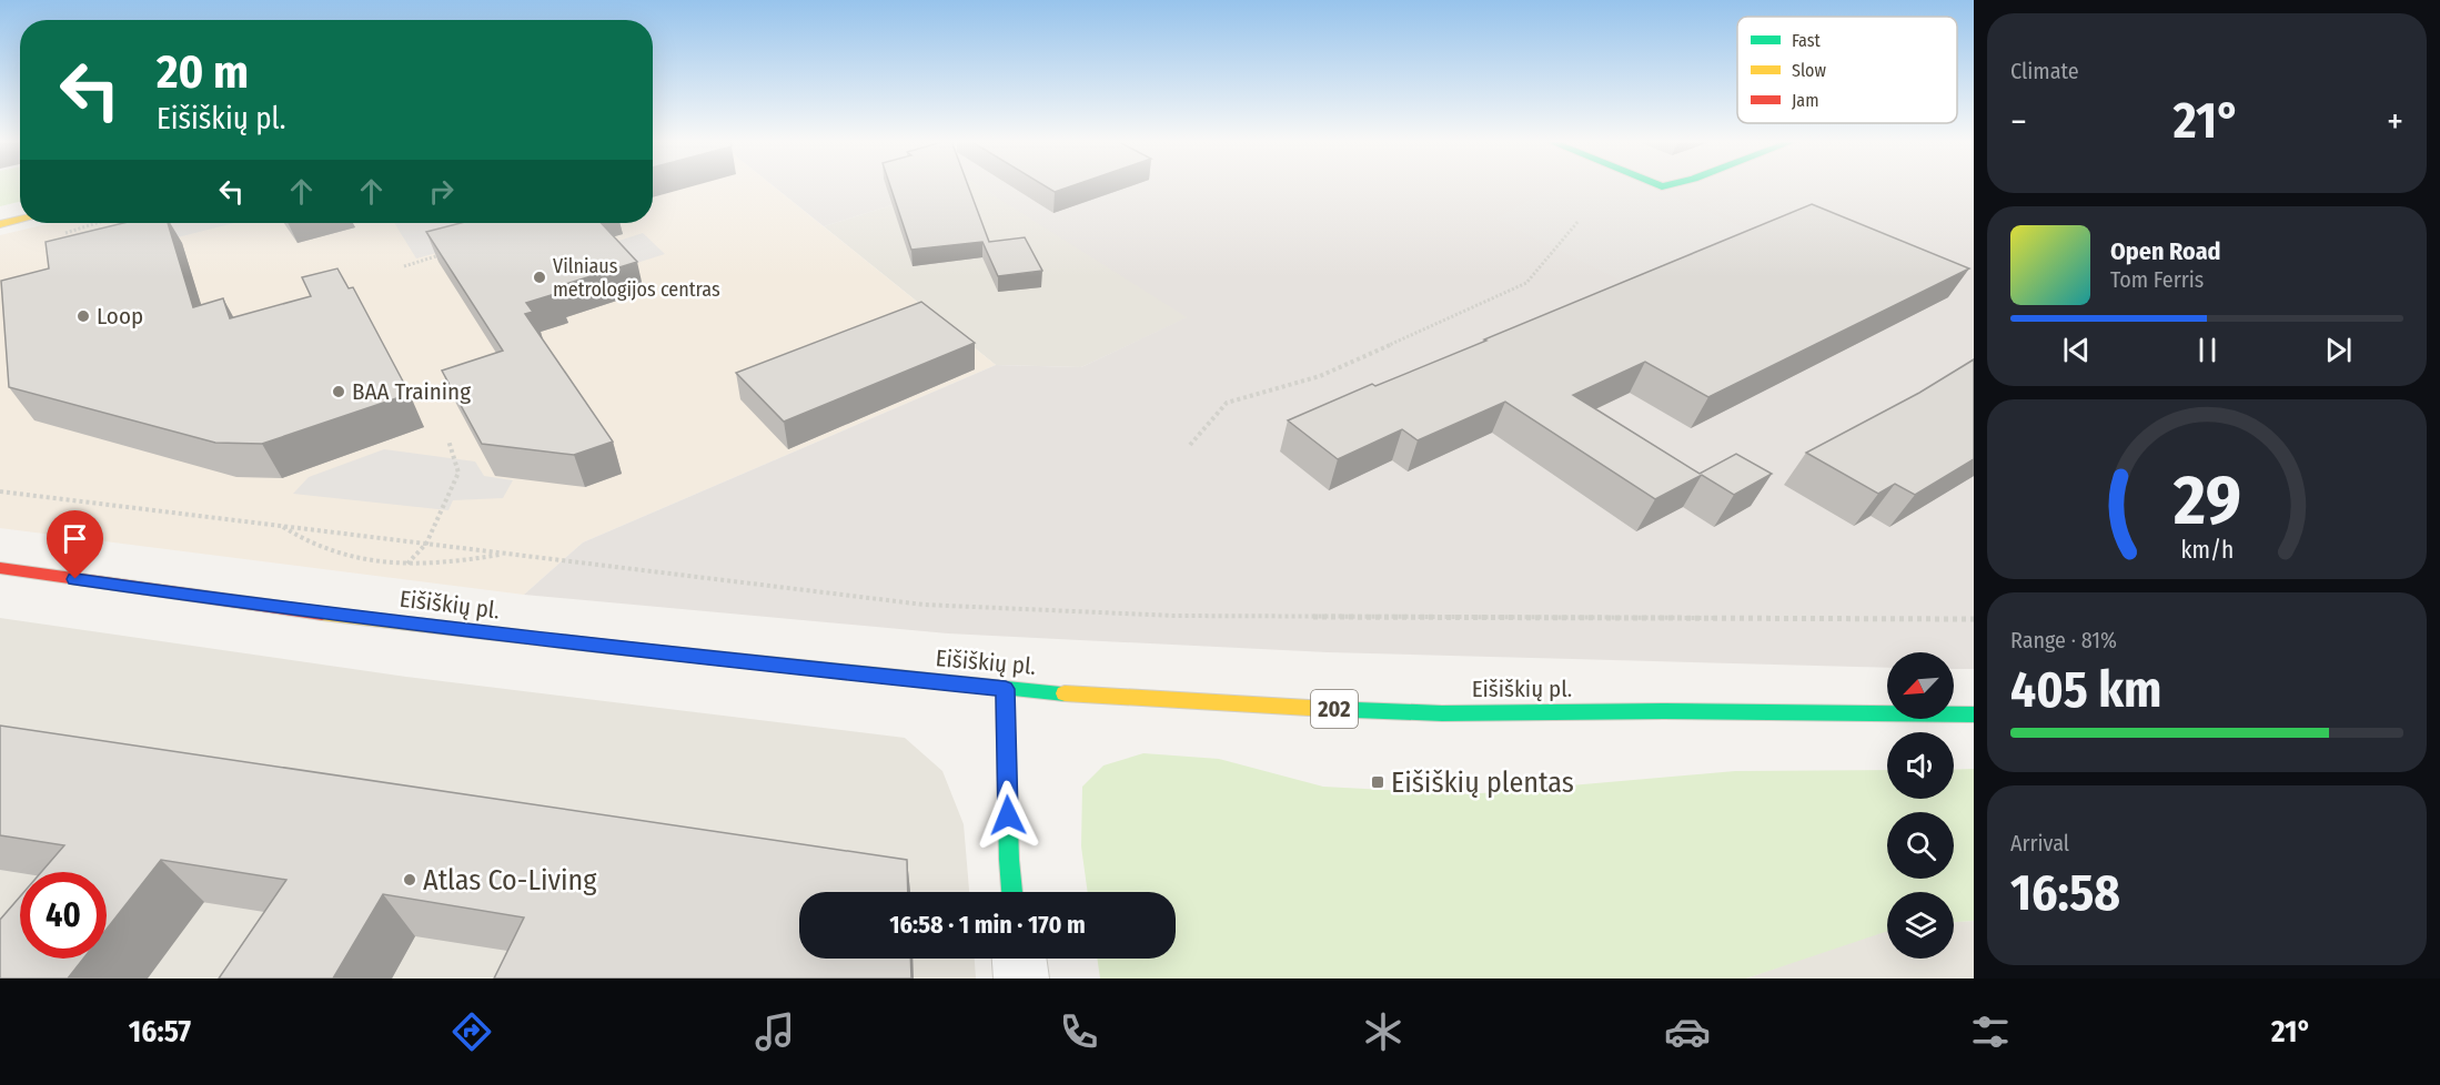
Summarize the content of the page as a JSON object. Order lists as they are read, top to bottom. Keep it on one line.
{"streets":{"main road":["Eišiškių pl.","202"]},"places":{"other":["Vilniaus metrologijos centras","Loop","BAA Training","Atlas Co-Living"],"transit":["Eišiškių plentas"]},"legend":["Fast","Slow","Jam"],"north":"bottom left","page":{"tile":["Climate",["Range · 81%","405 km"],["Arrival","16:58"]],"turn":["20 m","Eišiškių pl."],"heat":["−","21°","+"],"song":["Open Road","Tom Ferris"],"limit":"40","trip":"16:58 · 1 min · 170 m","tabs":["16:57","21°"],"gauge":["29","km/h"]}}
